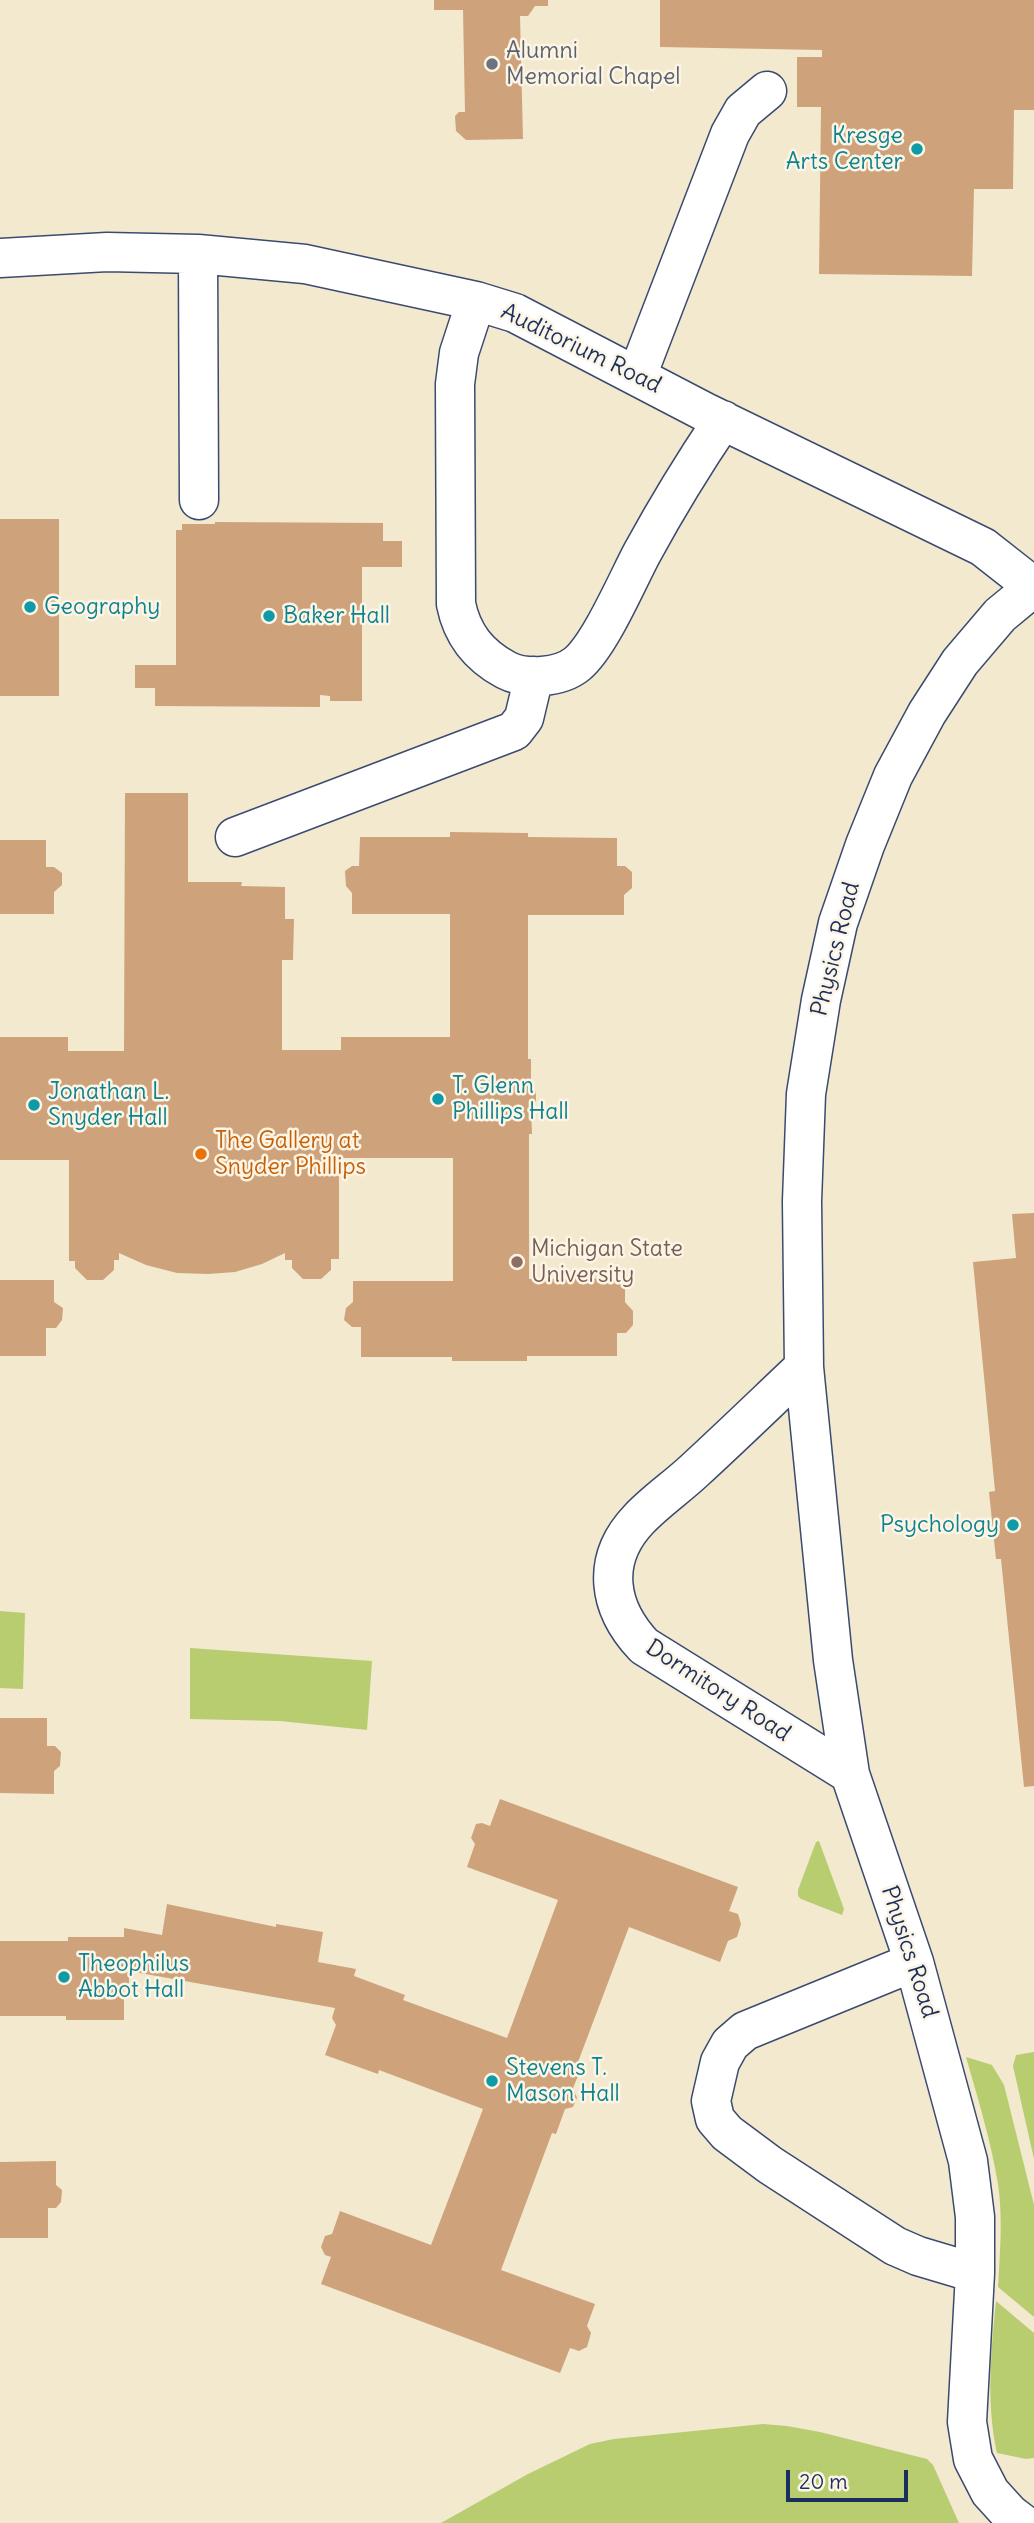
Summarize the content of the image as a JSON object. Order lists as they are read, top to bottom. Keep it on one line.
{"streets":{"street":["Auditorium Road","Physics Road","Dormitory Road"]},"crossings":[["Auditorium Road","Physics Road"],["Physics Road","Dormitory Road"]],"places":["Alumni Memorial Chapel","Kresge Arts Center","Geography","Baker Hall","T. Glenn Phillips Hall","Jonathan L. Snyder Hall","The Gallery at Snyder Phillips","Michigan State University","Psychology","Theophilus Abbot Hall","Stevens T. Mason Hall"],"scale_bar":"20 m"}
